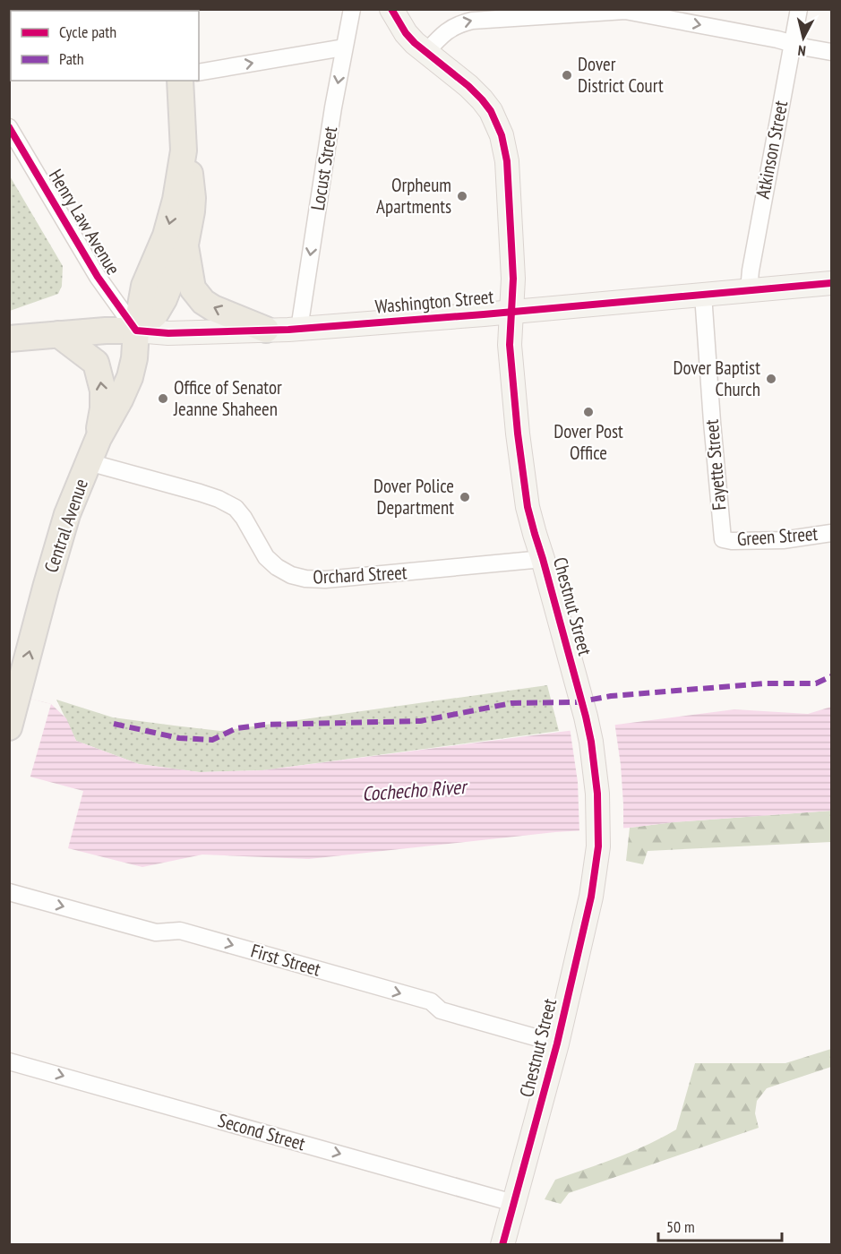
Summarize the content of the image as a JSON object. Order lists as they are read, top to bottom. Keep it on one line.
{"streets":{"main road":["Washington Street","Central Avenue"],"street":["Atkinson Street","Locust Street","Henry Law Avenue","Fayette Street","Green Street","Orchard Street","Chestnut Street","First Street","Second Street"]},"crossings":[["Atkinson Street","Washington Street"],["Locust Street","Washington Street"],["Henry Law Avenue","Washington Street"],["Henry Law Avenue","Central Avenue"],["Washington Street","Fayette Street"],["Washington Street","Central Avenue"],["Washington Street","Chestnut Street"],["Fayette Street","Green Street"],["Central Avenue","Orchard Street"],["Orchard Street","Chestnut Street"],["Chestnut Street","First Street"],["Chestnut Street","Second Street"]],"one_way":["Locust Street","First Street","Second Street"],"water":["Cochecho River"],"places":["Dover District Court","Orpheum Apartments","Dover Baptist Church","Office of Senator Jeanne Shaheen","Dover Post Office","Dover Police Department"],"legend":["Cycle path","Path"],"scale_bar":"50 m","north":"bottom"}
